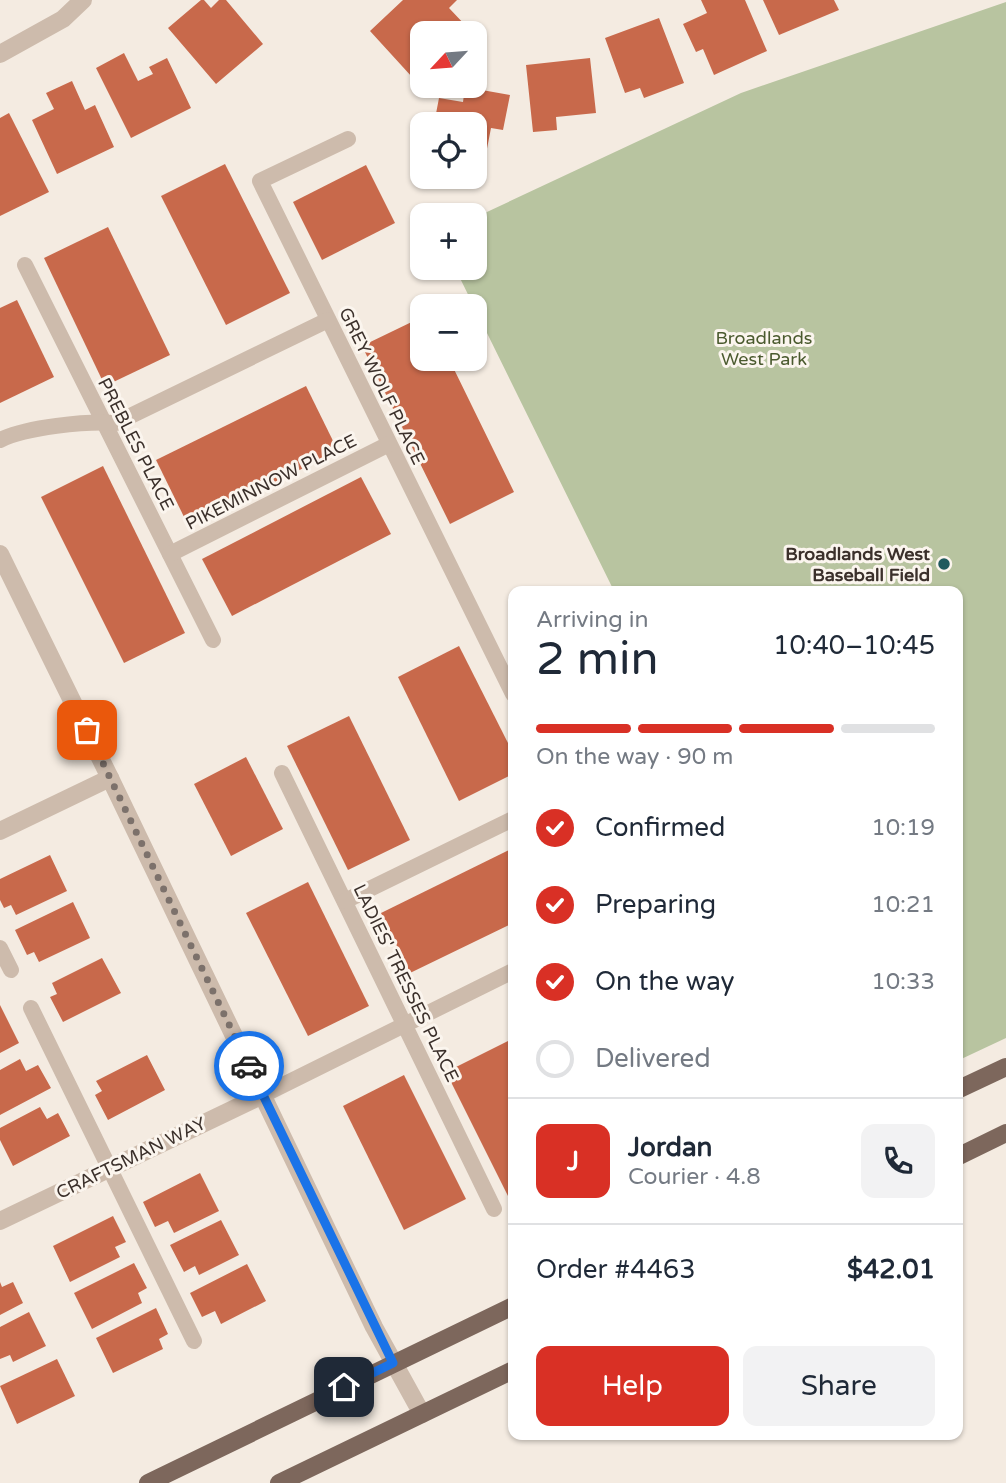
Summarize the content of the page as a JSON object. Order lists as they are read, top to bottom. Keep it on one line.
{"streets":{"street":["CRAFTSMAN WAY"],"lane":["GREY WOLF PLACE","PREBLES PLACE","PIKEMINNOW PLACE","LADIES' TRESSES PLACE"]},"crossings":[["GREY WOLF PLACE","PIKEMINNOW PLACE"],["PREBLES PLACE","PIKEMINNOW PLACE"]],"parks":["Broadlands West Park"],"places":["Broadlands West Baseball Field"],"north":"bottom left","page":{"map_buttons":["+","−"],"heading":["2 min","Arriving in","10:40–10:45"],"panel":["Jordan","Courier · 4.8","Order #4463","$42.01"],"bar":"On the way · 90 m","list":[["Confirmed","10:19"],["Preparing","10:21"],["On the way","10:33"],"Delivered"],"round":"J","buttons":["Help","Share"]}}
